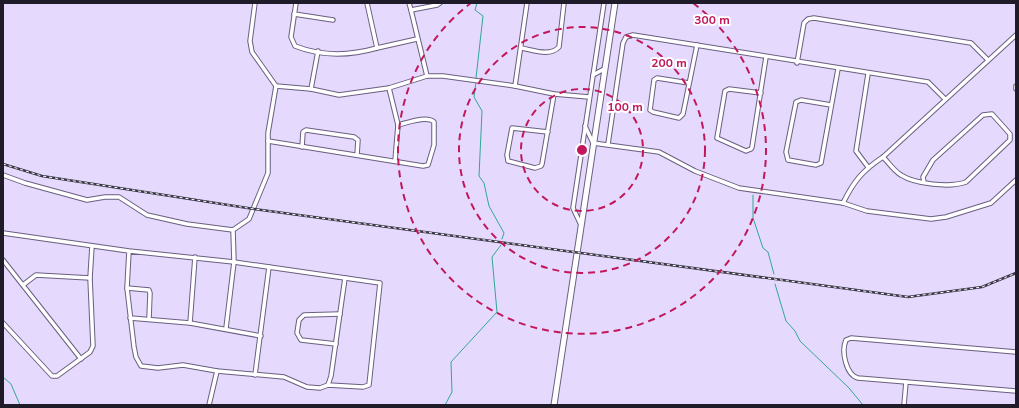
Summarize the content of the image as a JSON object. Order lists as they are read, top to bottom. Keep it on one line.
{"rings":["300 m","200 m","100 m"]}
